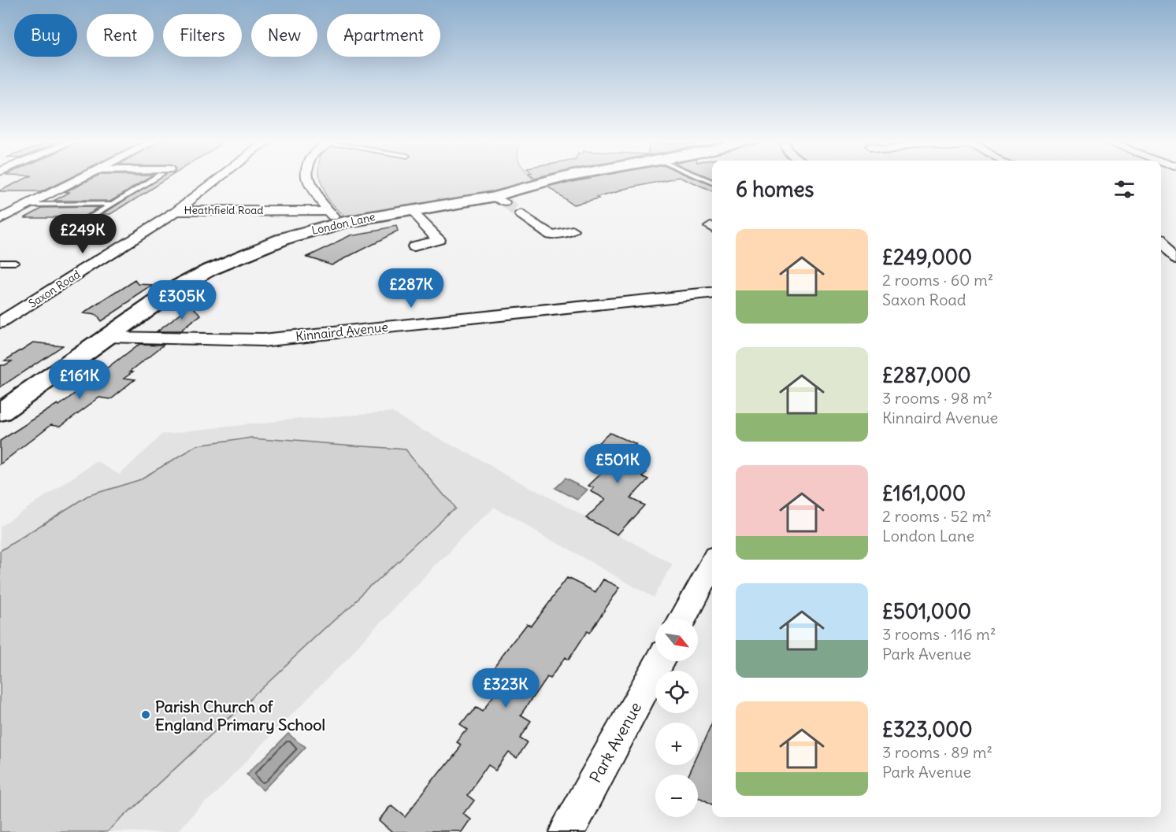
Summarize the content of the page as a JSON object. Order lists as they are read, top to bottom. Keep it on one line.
{"streets":{"street":["Heathfield Road","London Lane","Saxon Road","Kinnaird Avenue","Park Avenue"]},"crossings":[["Heathfield Road","Saxon Road"],["London Lane","Kinnaird Avenue"]],"places":["Parish Church of England Primary School"],"north":"bottom right","page":{"chip":["Buy","Rent","Filters","New","Apartment"],"heading":"6 homes","price":["£249K","£287K","£305K","£161K","£501K","£323K"],"list":[{"name":"£249,000","note":"2 rooms · 60 m² · Saxon Road"},{"name":"£287,000","note":"3 rooms · 98 m² · Kinnaird Avenue"},{"name":"£161,000","note":"2 rooms · 52 m² · London Lane"},{"name":"£501,000","note":"3 rooms · 116 m² · Park Avenue"},{"name":"£323,000","note":"3 rooms · 89 m² · Park Avenue"}],"map_buttons":["+","−"]}}
